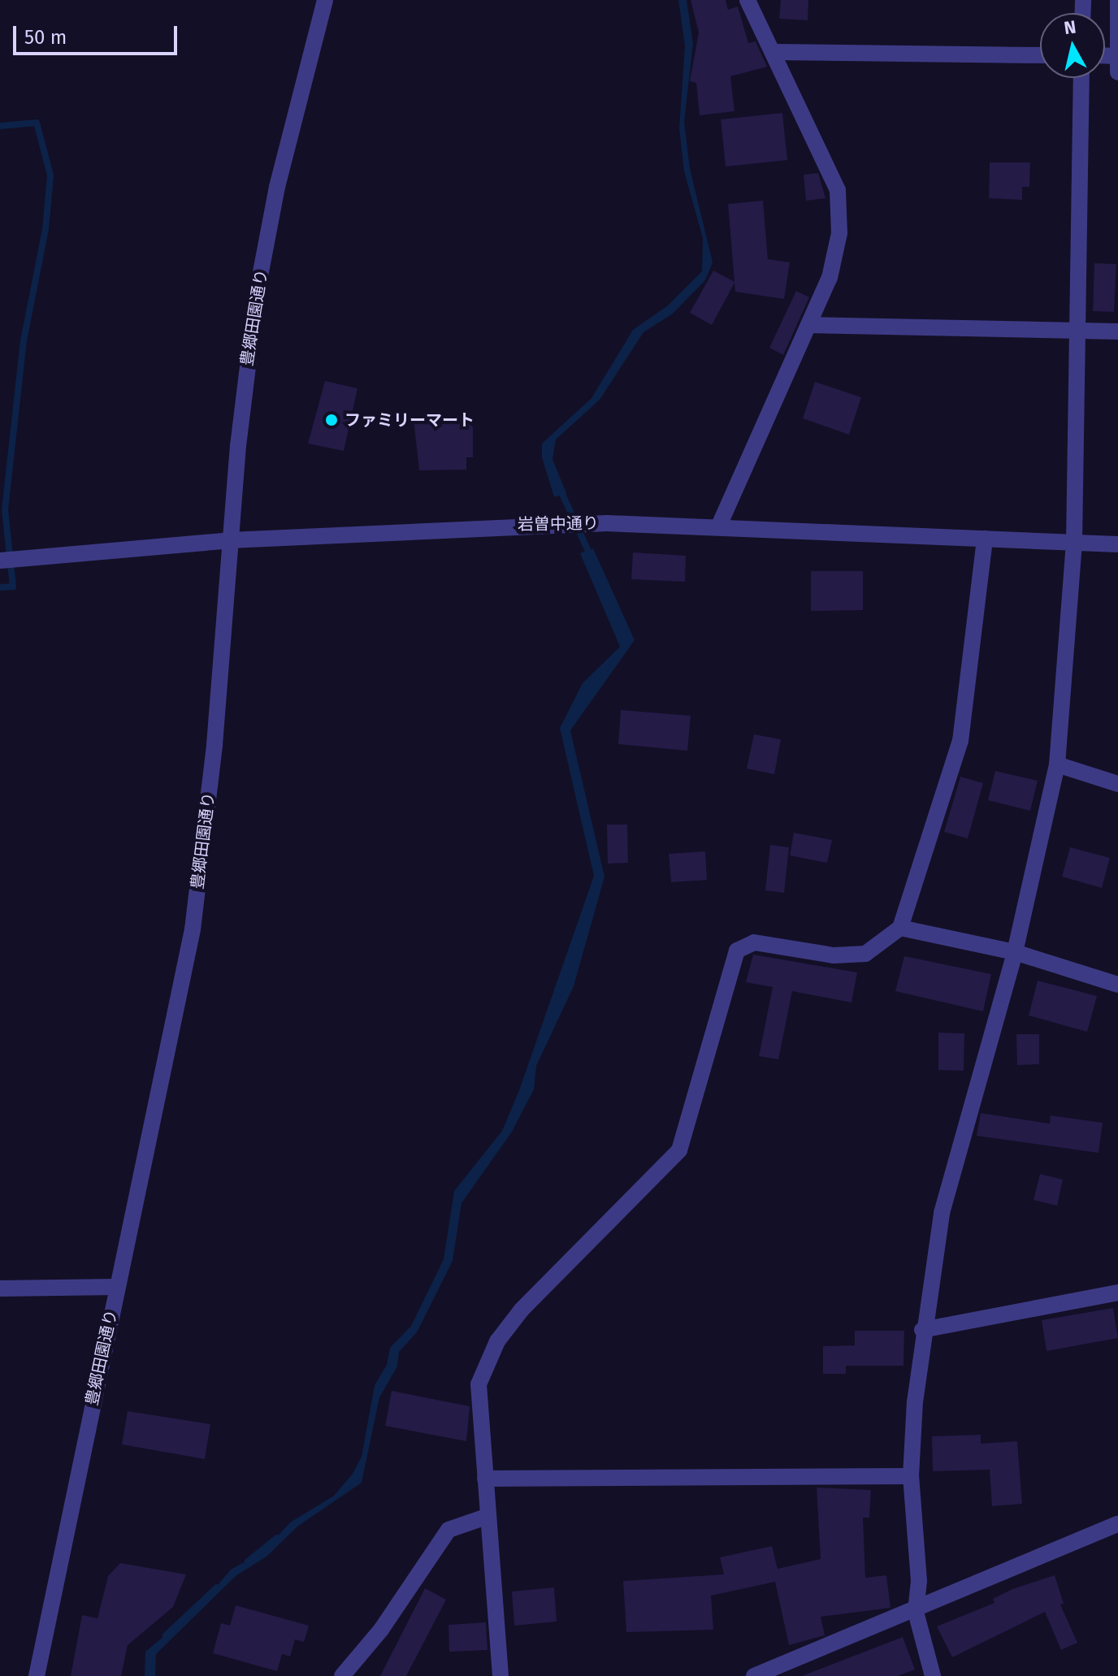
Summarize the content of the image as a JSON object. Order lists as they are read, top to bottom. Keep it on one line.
{"streets":{"street":["豊郷田園通り","岩曽中通り"]},"crossings":[["豊郷田園通り","岩曽中通り"]],"places":["ファミリーマート"],"scale_bar":"50 m","north":"top"}
